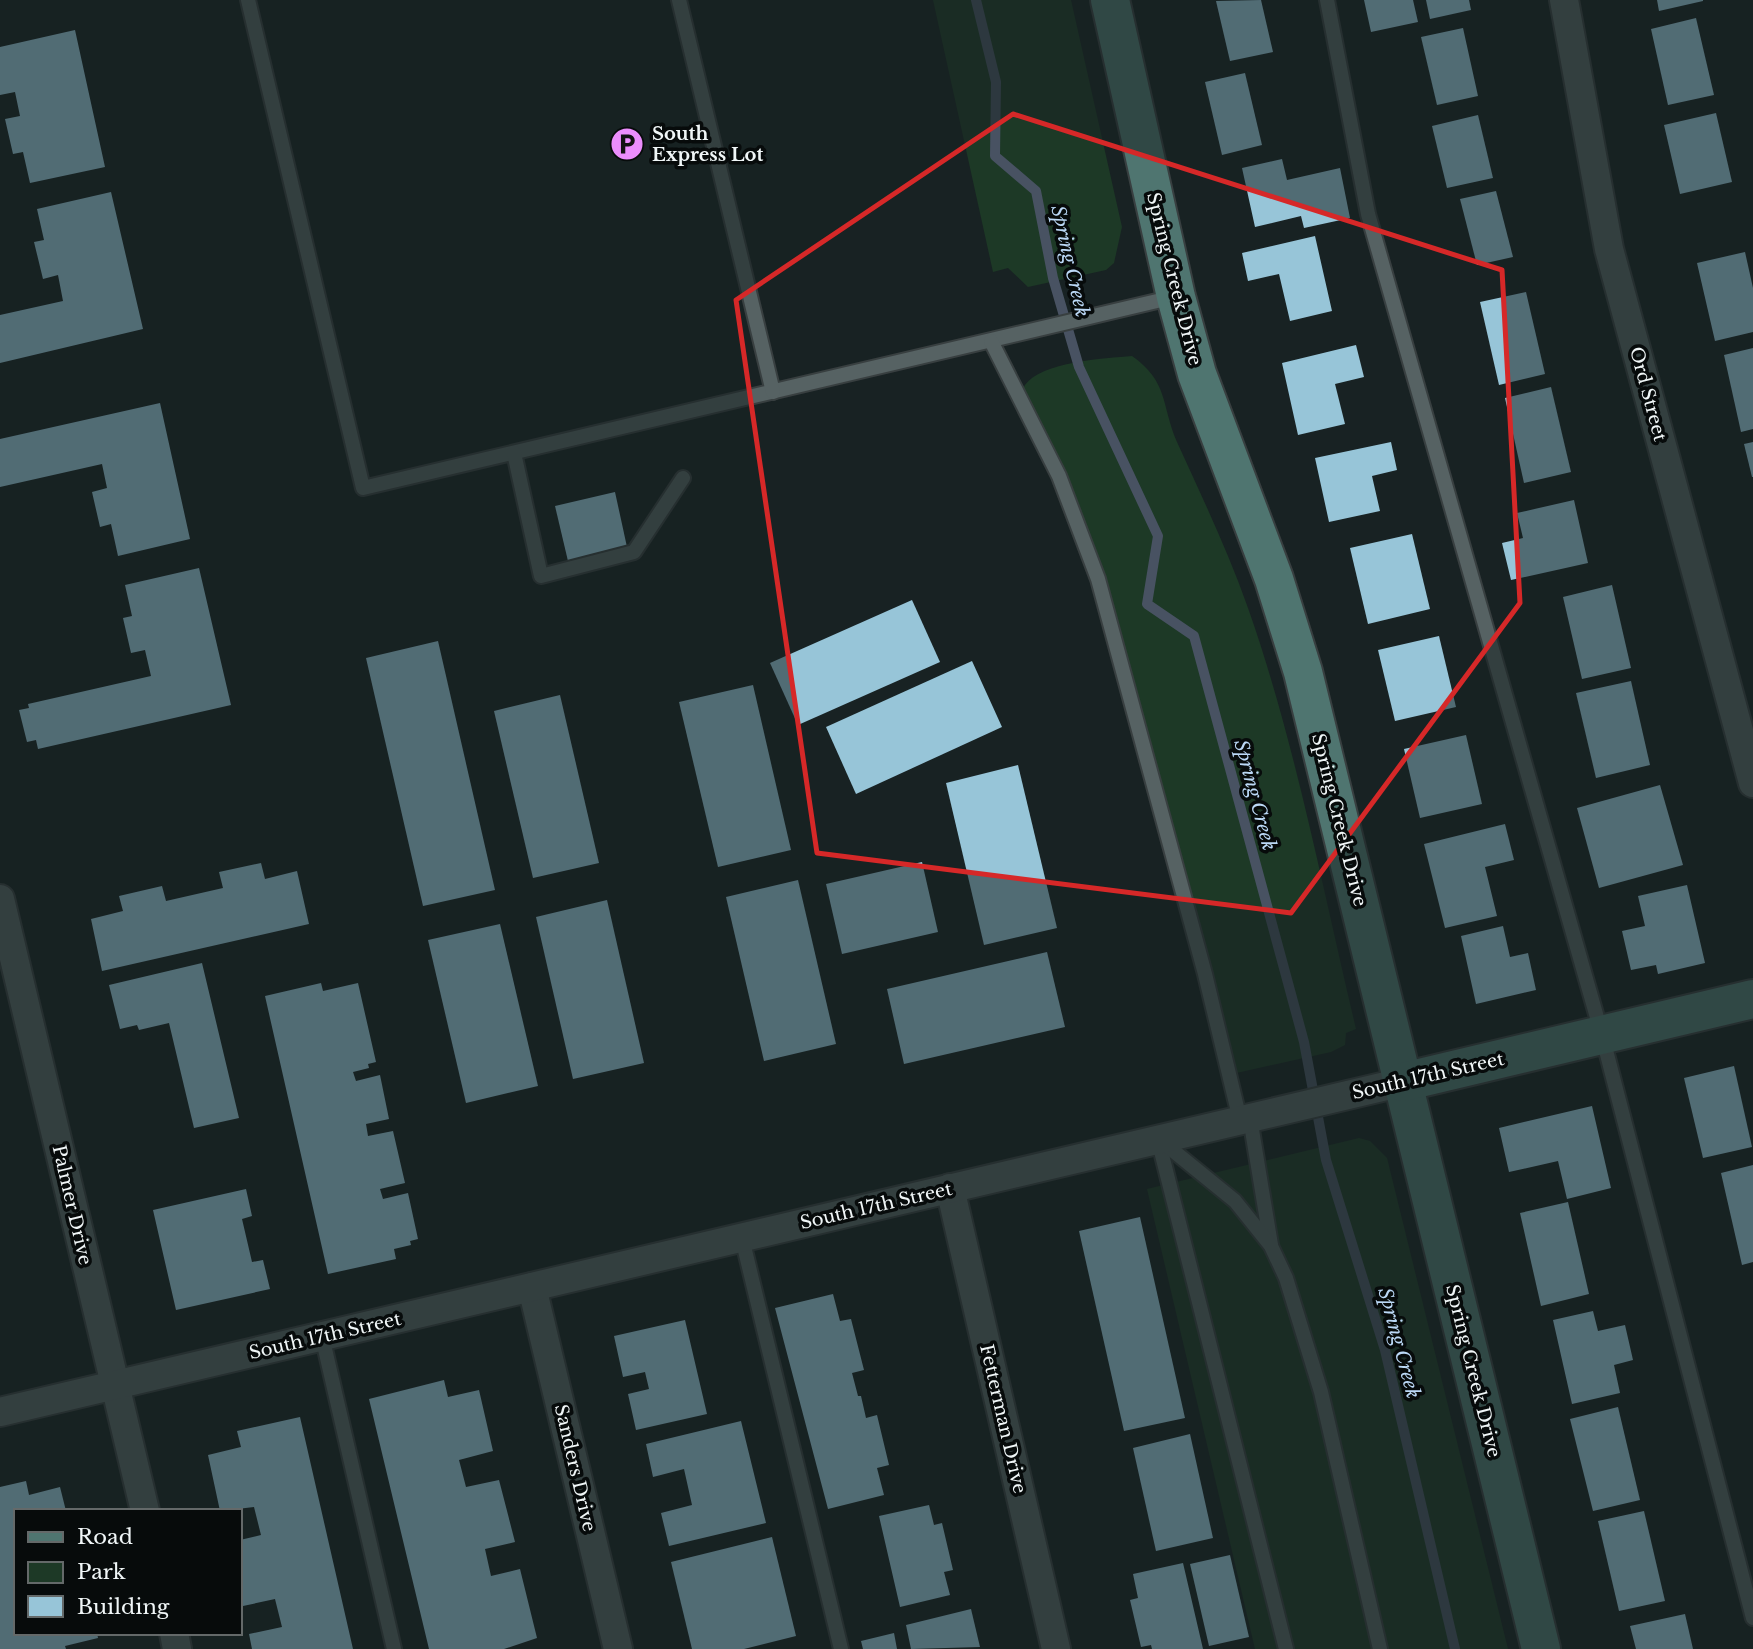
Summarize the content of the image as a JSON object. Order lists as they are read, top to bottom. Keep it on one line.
{"streets":{"street":["Spring Creek Drive","Ord Street","South 17th Street","Palmer Drive","Fetterman Drive","Sanders Drive"]},"crossings":[["Spring Creek Drive","South 17th Street"],["South 17th Street","Palmer Drive"],["South 17th Street","Fetterman Drive"],["South 17th Street","Sanders Drive"]],"water":["Spring Creek"],"places":{"parking":["South Express Lot"]},"legend":["Road","Park","Building"]}
